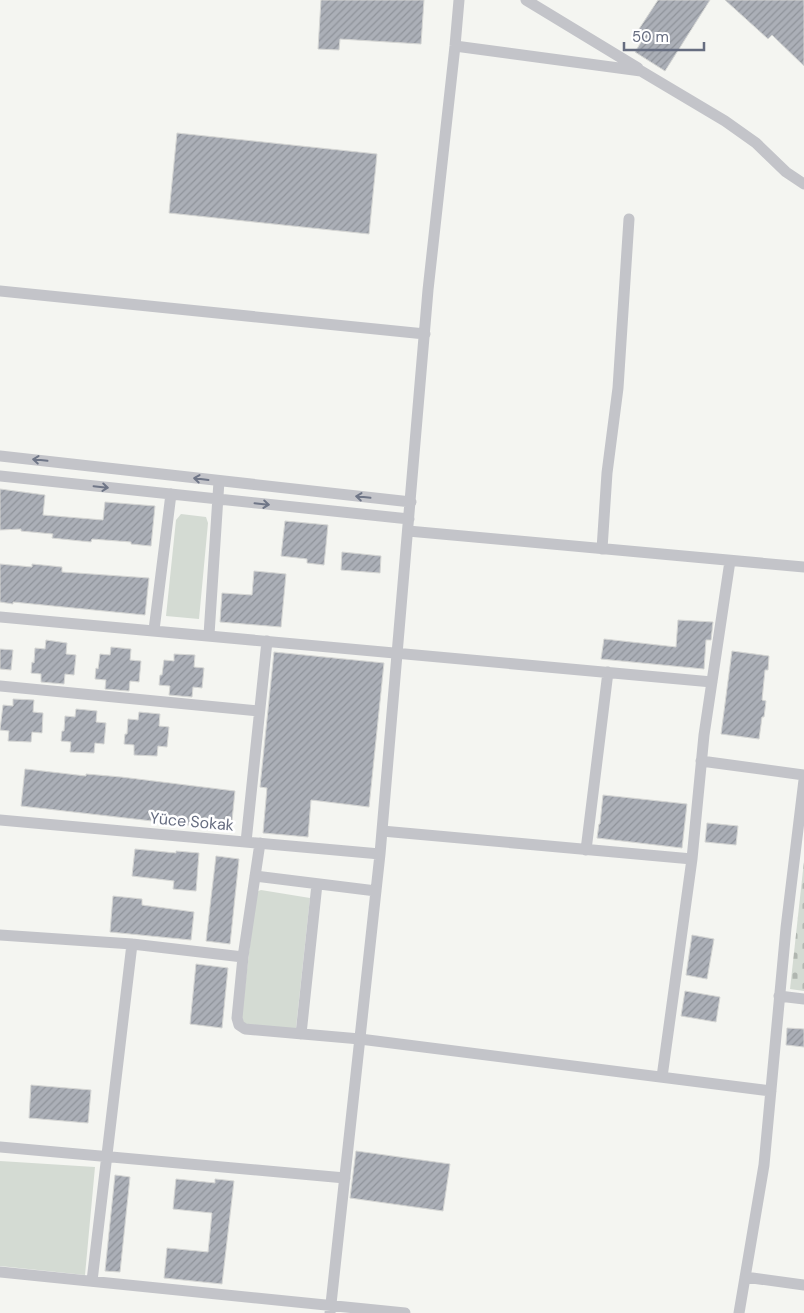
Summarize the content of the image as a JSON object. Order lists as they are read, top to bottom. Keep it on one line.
{"streets":{"street":["Yüce Sokak"]},"scale_bar":"50 m"}
